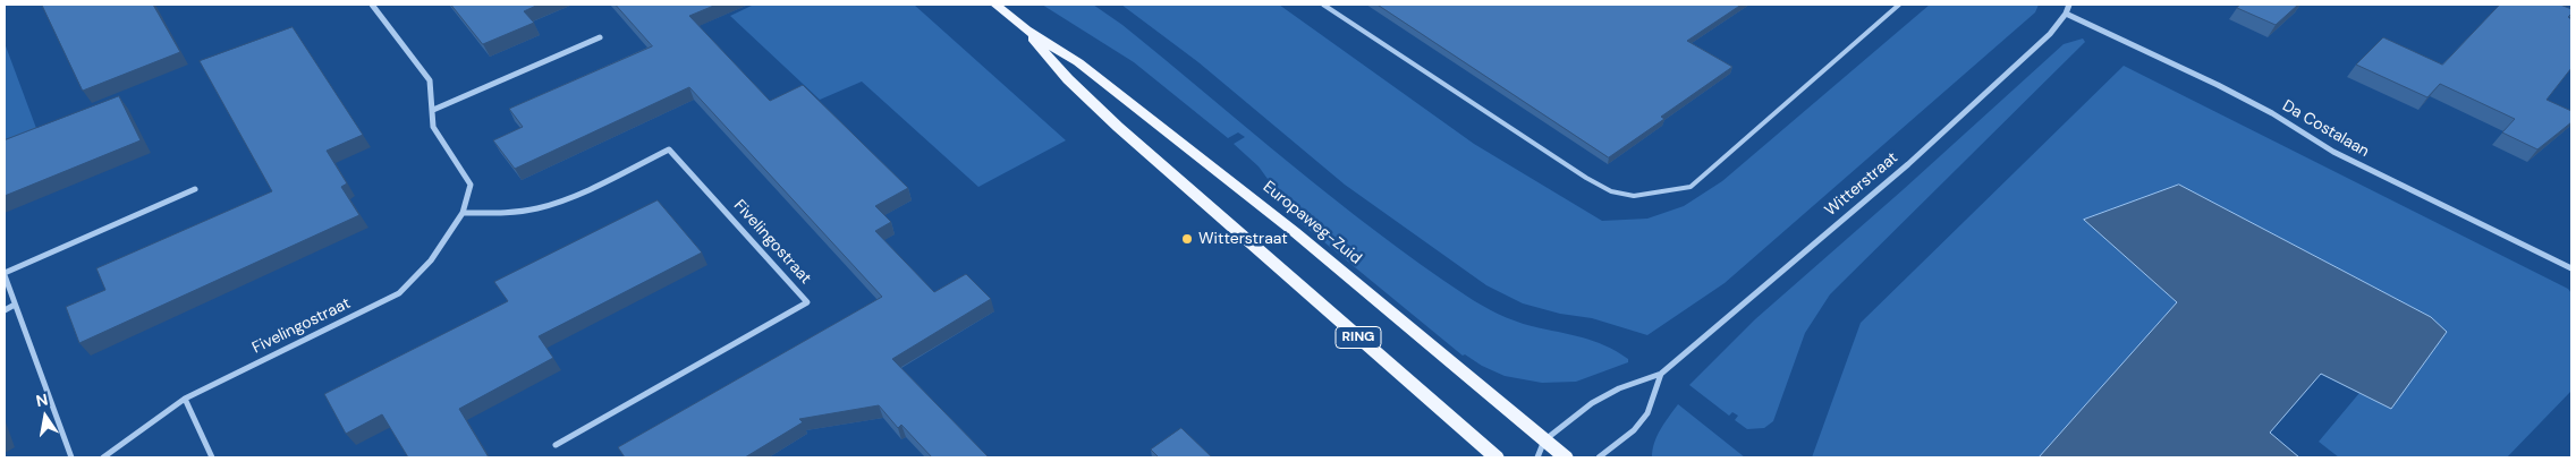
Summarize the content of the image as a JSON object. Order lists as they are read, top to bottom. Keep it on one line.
{"streets":{"main road":["Europaweg-Zuid","RING"],"street":["Da Costalaan","Witterstraat","Fivelingostraat"]},"crossings":[["Da Costalaan","Witterstraat"],["Witterstraat","Europaweg-Zuid"]],"places":["Witterstraat"],"north":"top"}
